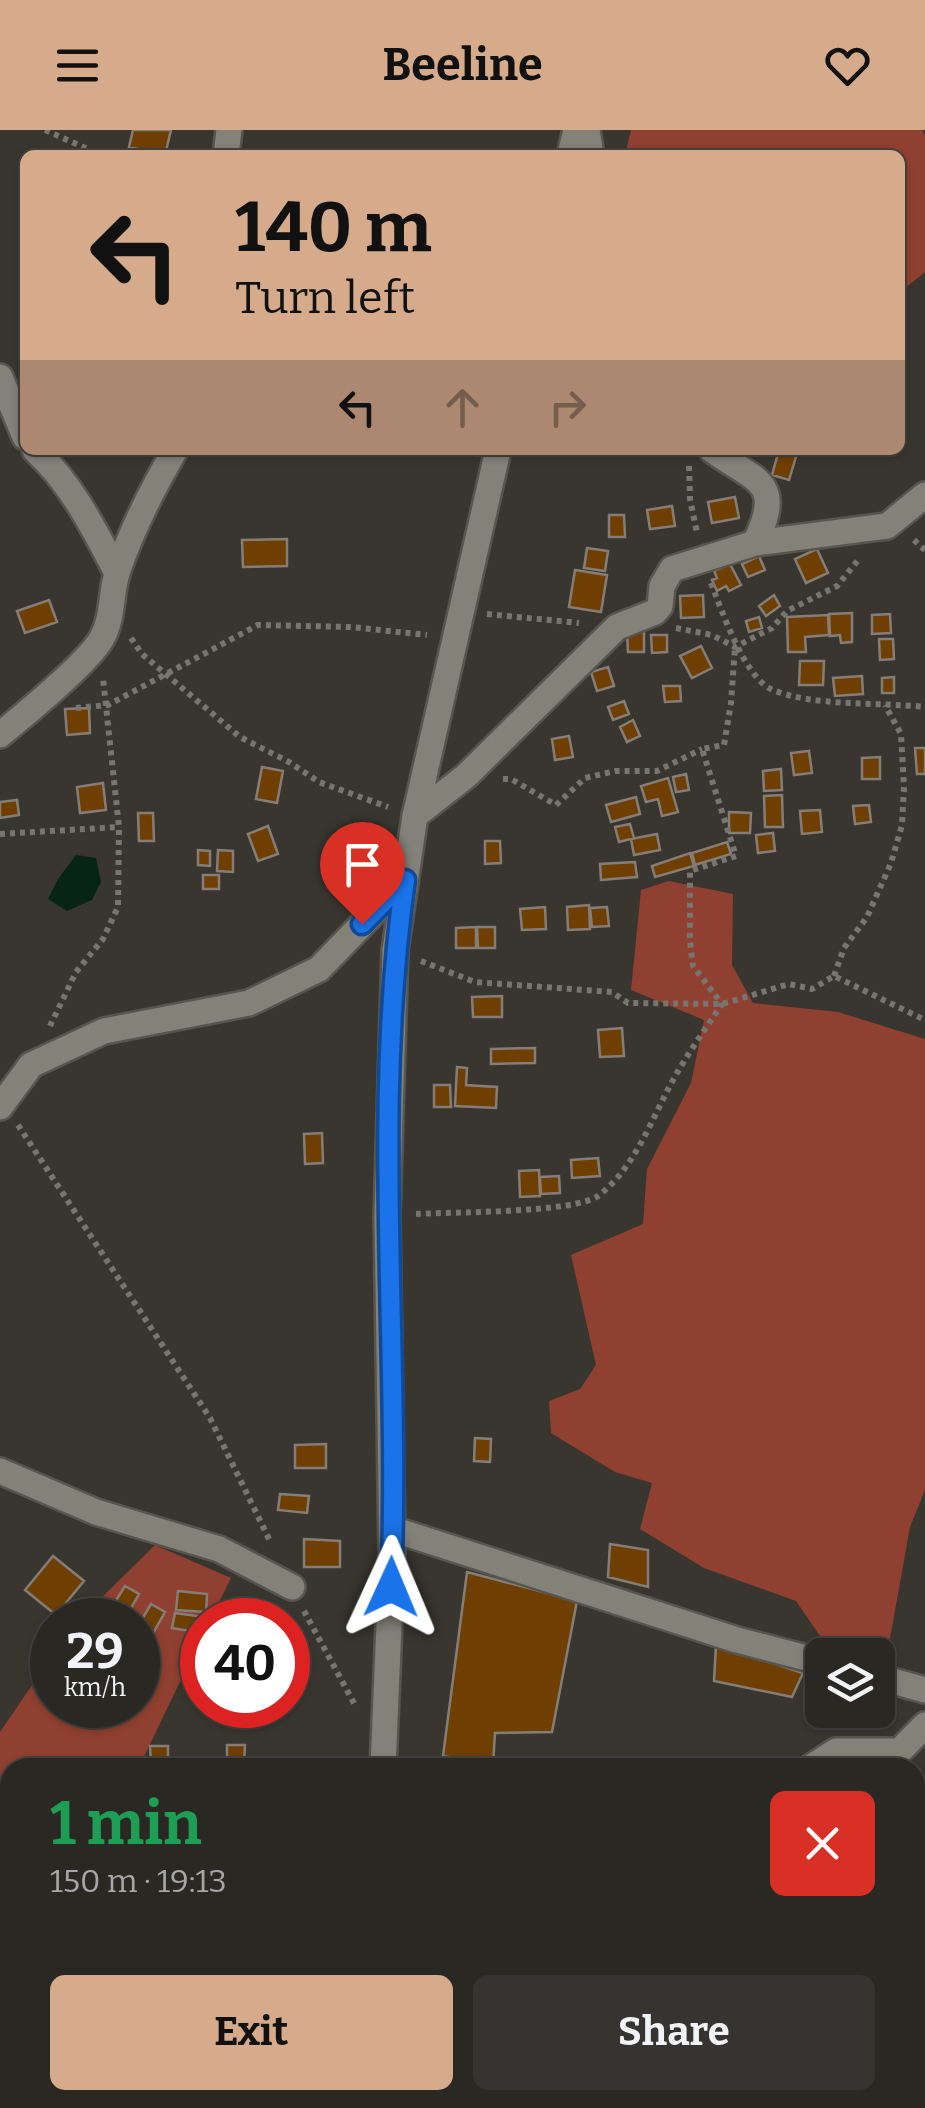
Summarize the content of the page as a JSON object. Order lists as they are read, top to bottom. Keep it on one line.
{"page":{"header":"Beeline","turn":["140 m","Turn left"],"speed":"29 km/h","limit":"40","heading":["1 min","150 m · 19:13"],"buttons":["Exit","Share"]}}
